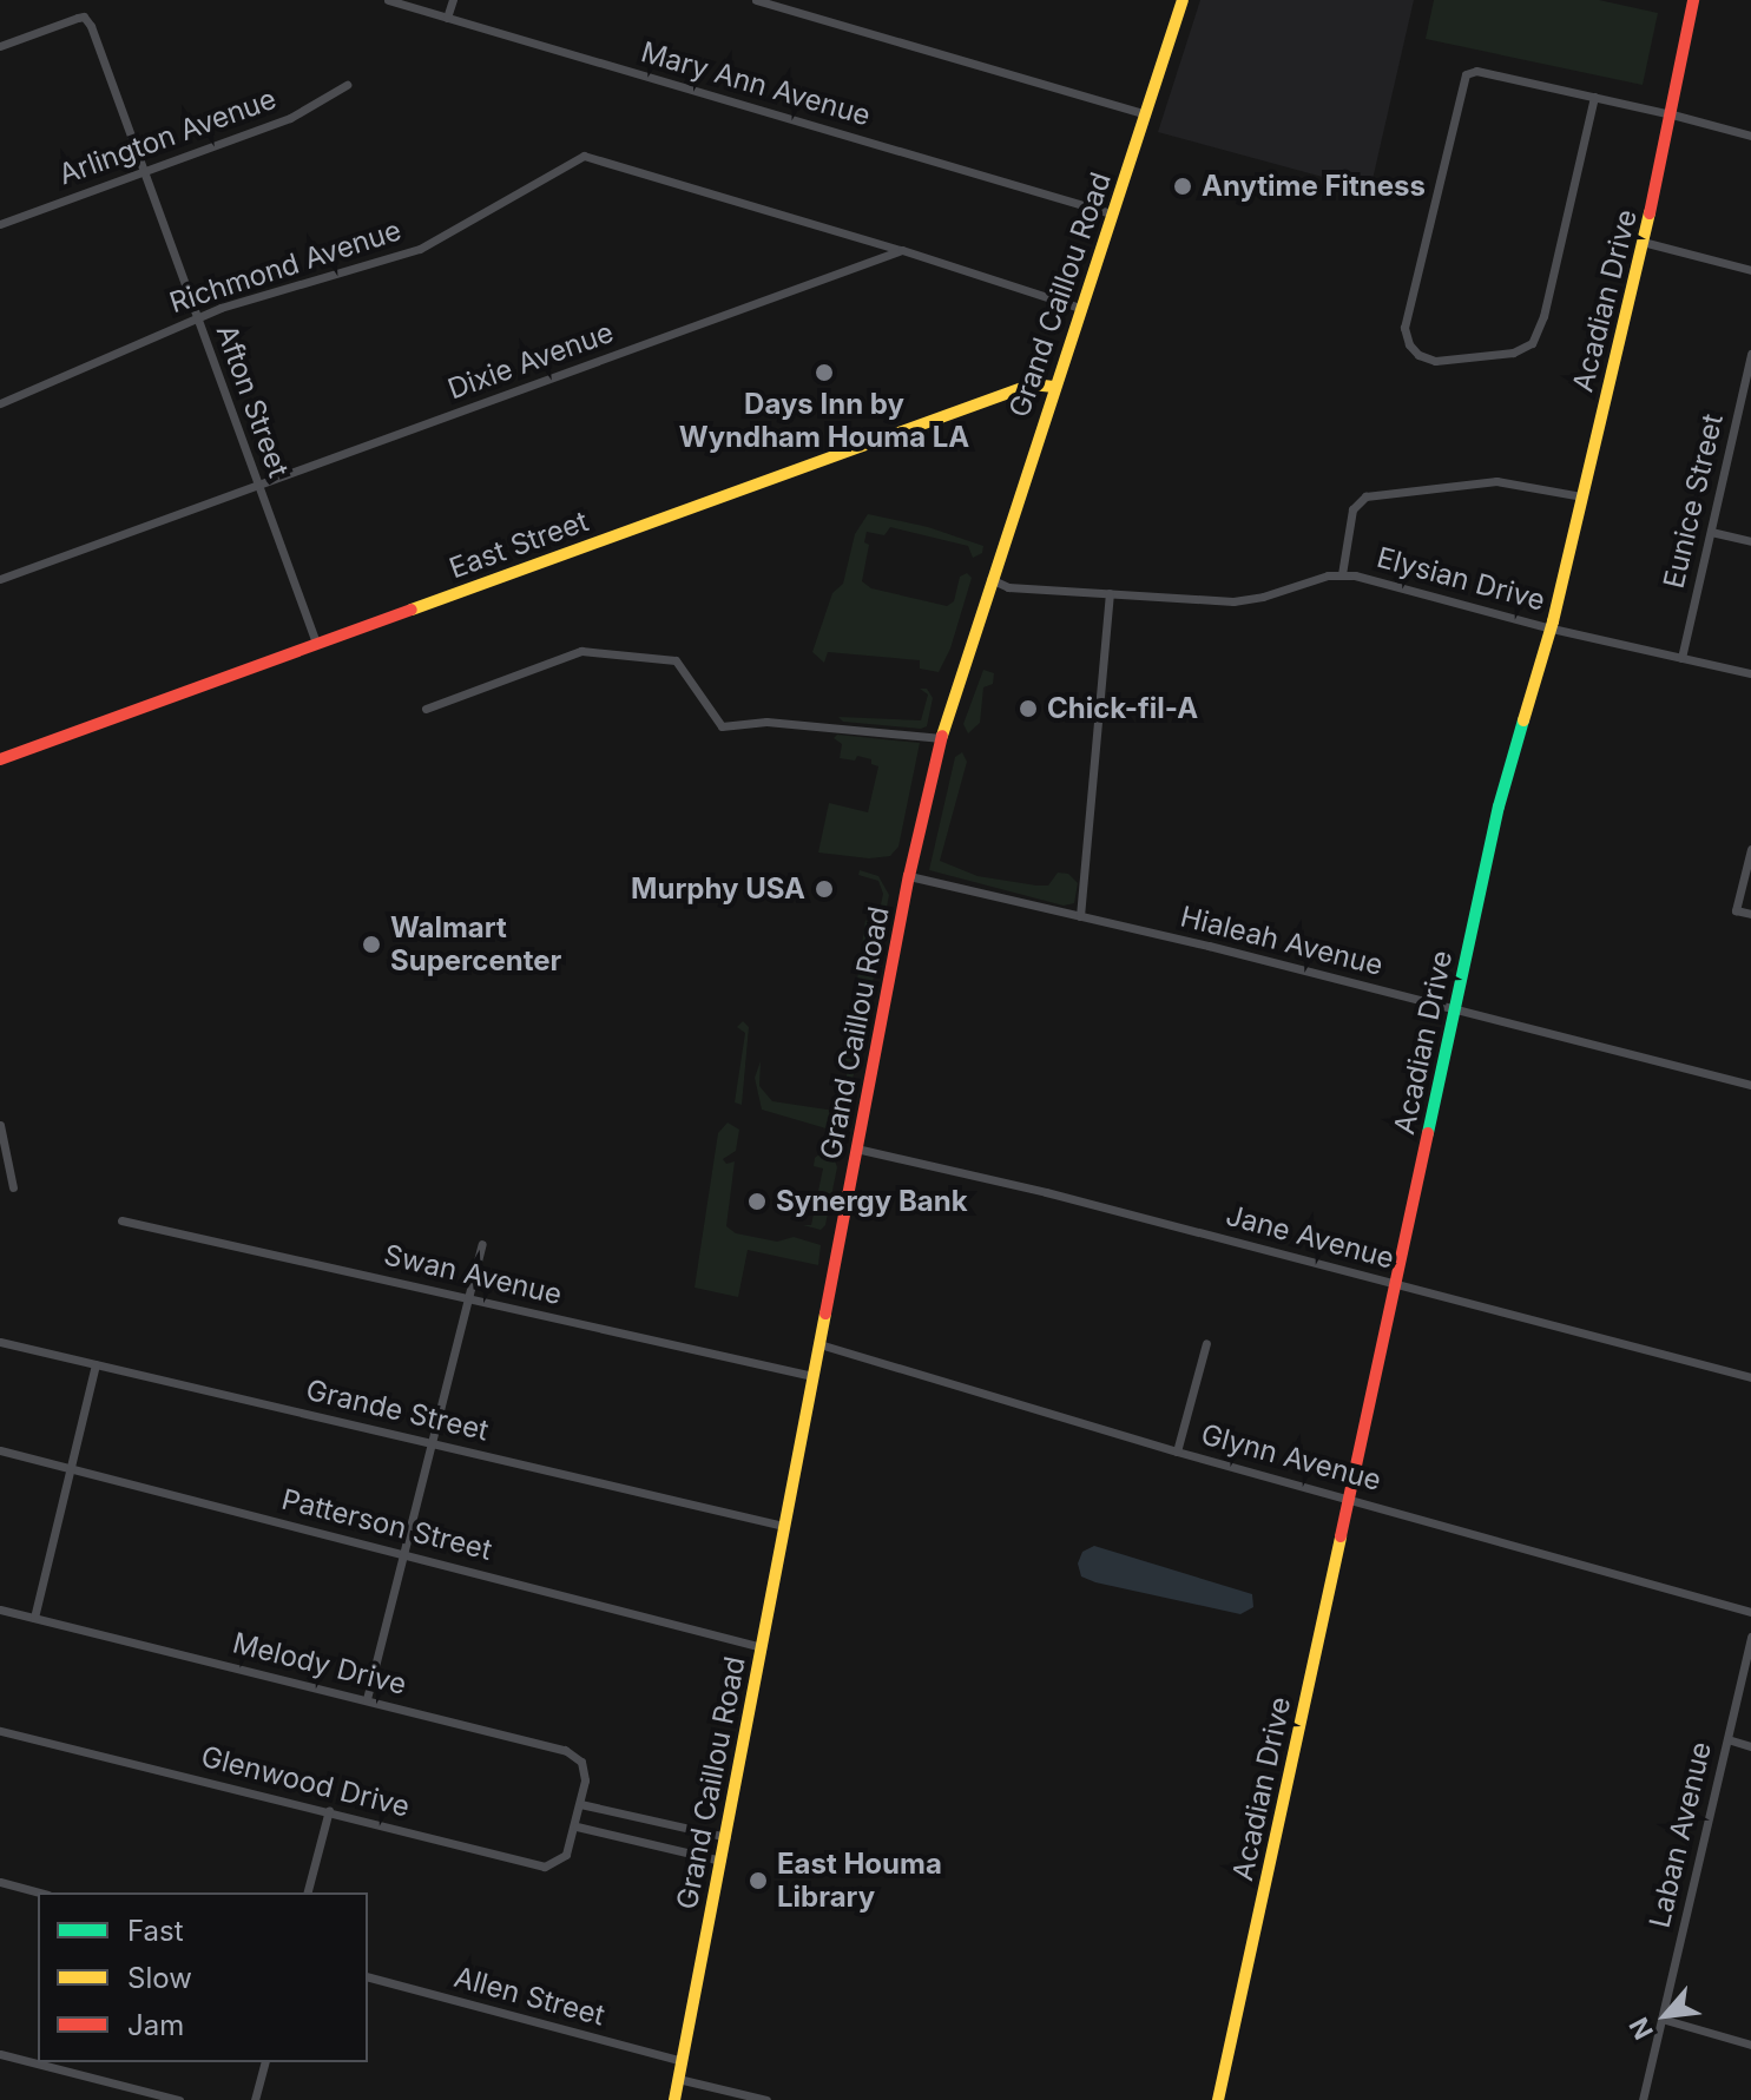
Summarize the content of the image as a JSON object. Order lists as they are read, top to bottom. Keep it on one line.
{"streets":{"street":["Mary Ann Avenue","Arlington Avenue","Richmond Avenue","Grand Caillou Road","Acadian Drive","Dixie Avenue","Afton Street","Eunice Street","East Street","Elysian Drive","Hialeah Avenue","Jane Avenue","Swan Avenue","Grande Street","Glynn Avenue","Patterson Street","Melody Drive","Glenwood Drive","Laban Avenue","Allen Street"]},"crossings":[["Mary Ann Avenue","Grand Caillou Road"],["Arlington Avenue","Afton Street"],["Richmond Avenue","Dixie Avenue"],["Richmond Avenue","Afton Street"],["Grand Caillou Road","East Street"],["Grand Caillou Road","Elysian Drive"],["Grand Caillou Road","Hialeah Avenue"],["Grand Caillou Road","Jane Avenue"],["Grand Caillou Road","Swan Avenue"],["Grand Caillou Road","Grande Street"],["Grand Caillou Road","Glynn Avenue"],["Grand Caillou Road","Patterson Street"],["Grand Caillou Road","Allen Street"],["Acadian Drive","Elysian Drive"],["Acadian Drive","Hialeah Avenue"],["Acadian Drive","Jane Avenue"],["Acadian Drive","Glynn Avenue"],["Dixie Avenue","Afton Street"],["Afton Street","East Street"],["Eunice Street","Elysian Drive"],["Melody Drive","Glenwood Drive"]],"places":["Anytime Fitness","Days Inn by Wyndham Houma LA","Chick-fil-A","Murphy USA","Walmart Supercenter","Synergy Bank","East Houma Library"],"legend":["Fast","Slow","Jam"],"north":"bottom left"}
